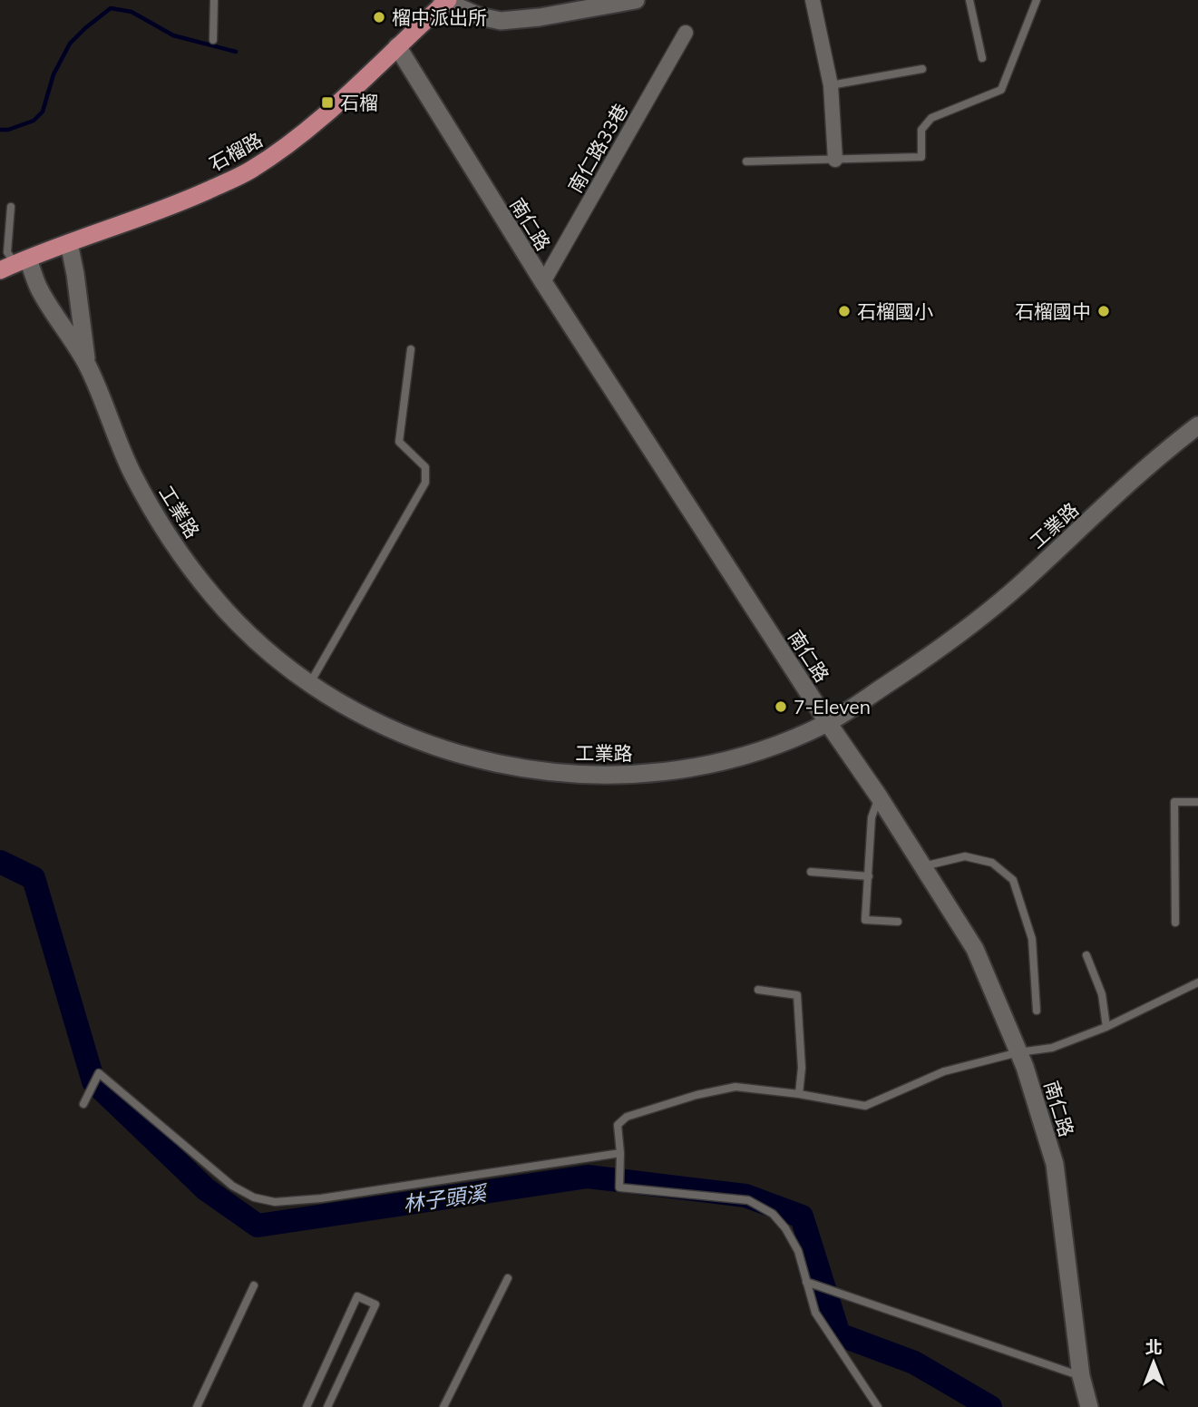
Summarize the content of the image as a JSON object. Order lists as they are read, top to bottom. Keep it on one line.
{"streets":{"main road":["石榴路"],"street":["南仁路33巷","南仁路","工業路"]},"crossings":[["南仁路33巷","南仁路"],["石榴路","南仁路"],["石榴路","工業路"],["南仁路","工業路"]],"water":["林子頭溪"],"places":{"other":["榴中派出所","石榴國小","石榴國中","7-Eleven"],"transit":["石榴"]},"north":"top"}
